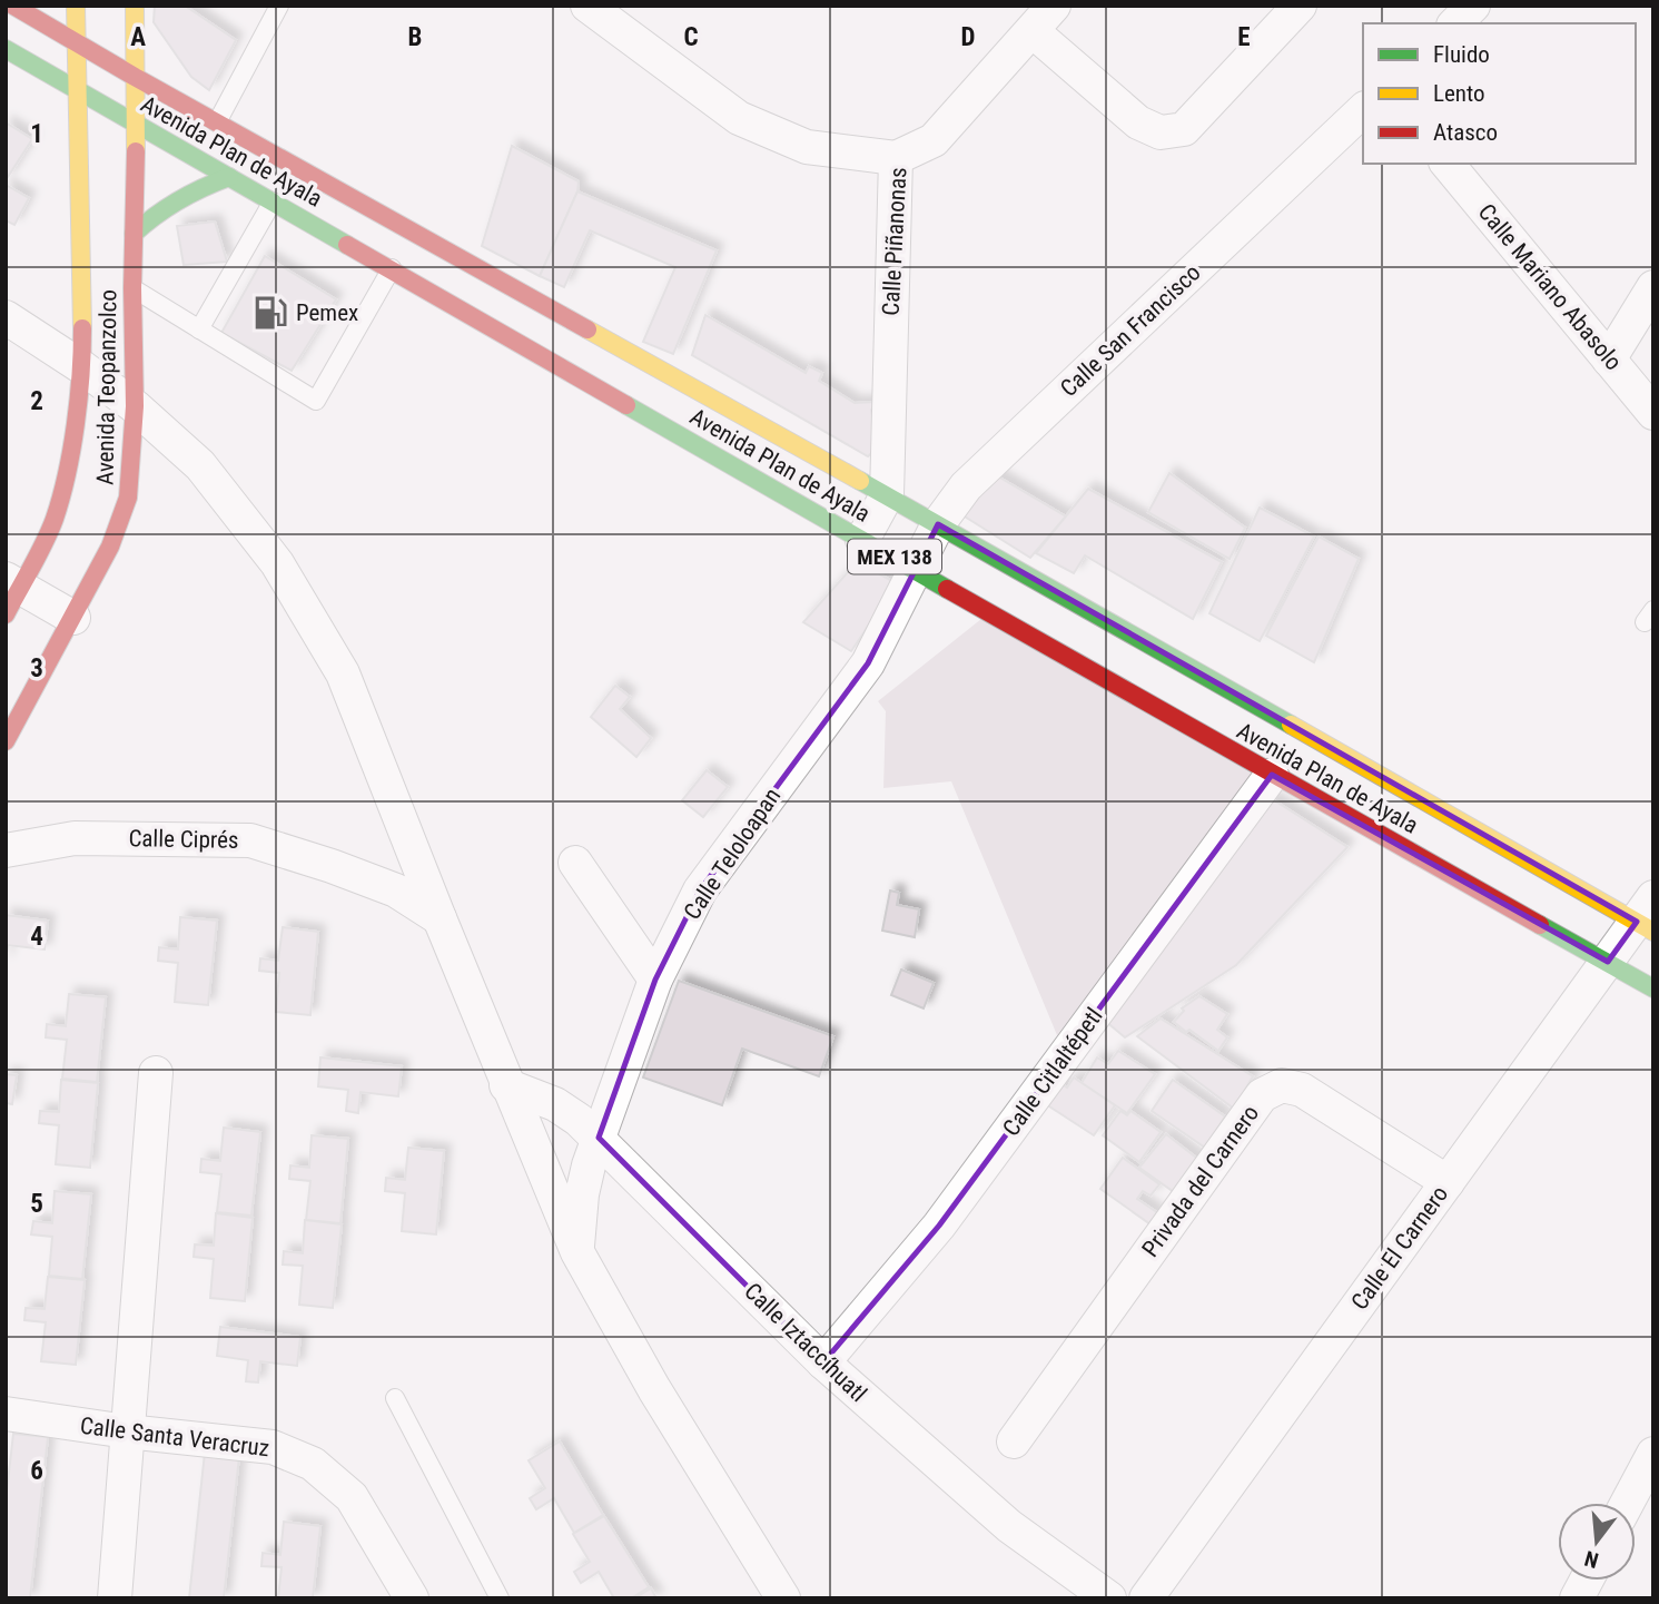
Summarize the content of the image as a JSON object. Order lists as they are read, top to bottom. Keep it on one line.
{"streets":{"main road":["Avenida Plan de Ayala","Avenida Teopanzolco","MEX 138"],"street":["Calle Piñanonas","Calle Mariano Abasolo","Calle San Francisco","Calle Ciprés","Calle Teloloapan","Calle Citlaltépetl","Privada del Carnero","Calle El Carnero","Calle Iztaccíhuatl","Calle Santa Veracruz"]},"crossings":[["Avenida Plan de Ayala","Calle Piñanonas"],["Avenida Plan de Ayala","Calle San Francisco"],["Avenida Plan de Ayala","Avenida Teopanzolco"],["Avenida Plan de Ayala","Calle Teloloapan"],["Avenida Plan de Ayala","Calle Citlaltépetl"],["Avenida Plan de Ayala","Calle El Carnero"],["Calle San Francisco","Calle Teloloapan"],["Calle Teloloapan","Calle Iztaccíhuatl"],["Calle Citlaltépetl","Calle Iztaccíhuatl"],["Privada del Carnero","Calle El Carnero"]],"places":{"fuel station":["Pemex"]},"legend":["Fluido","Lento","Atasco"],"north":"bottom","grid":{"columns":["A","B","C","D","E"],"rows":["1","2","3","4","5","6"]}}
